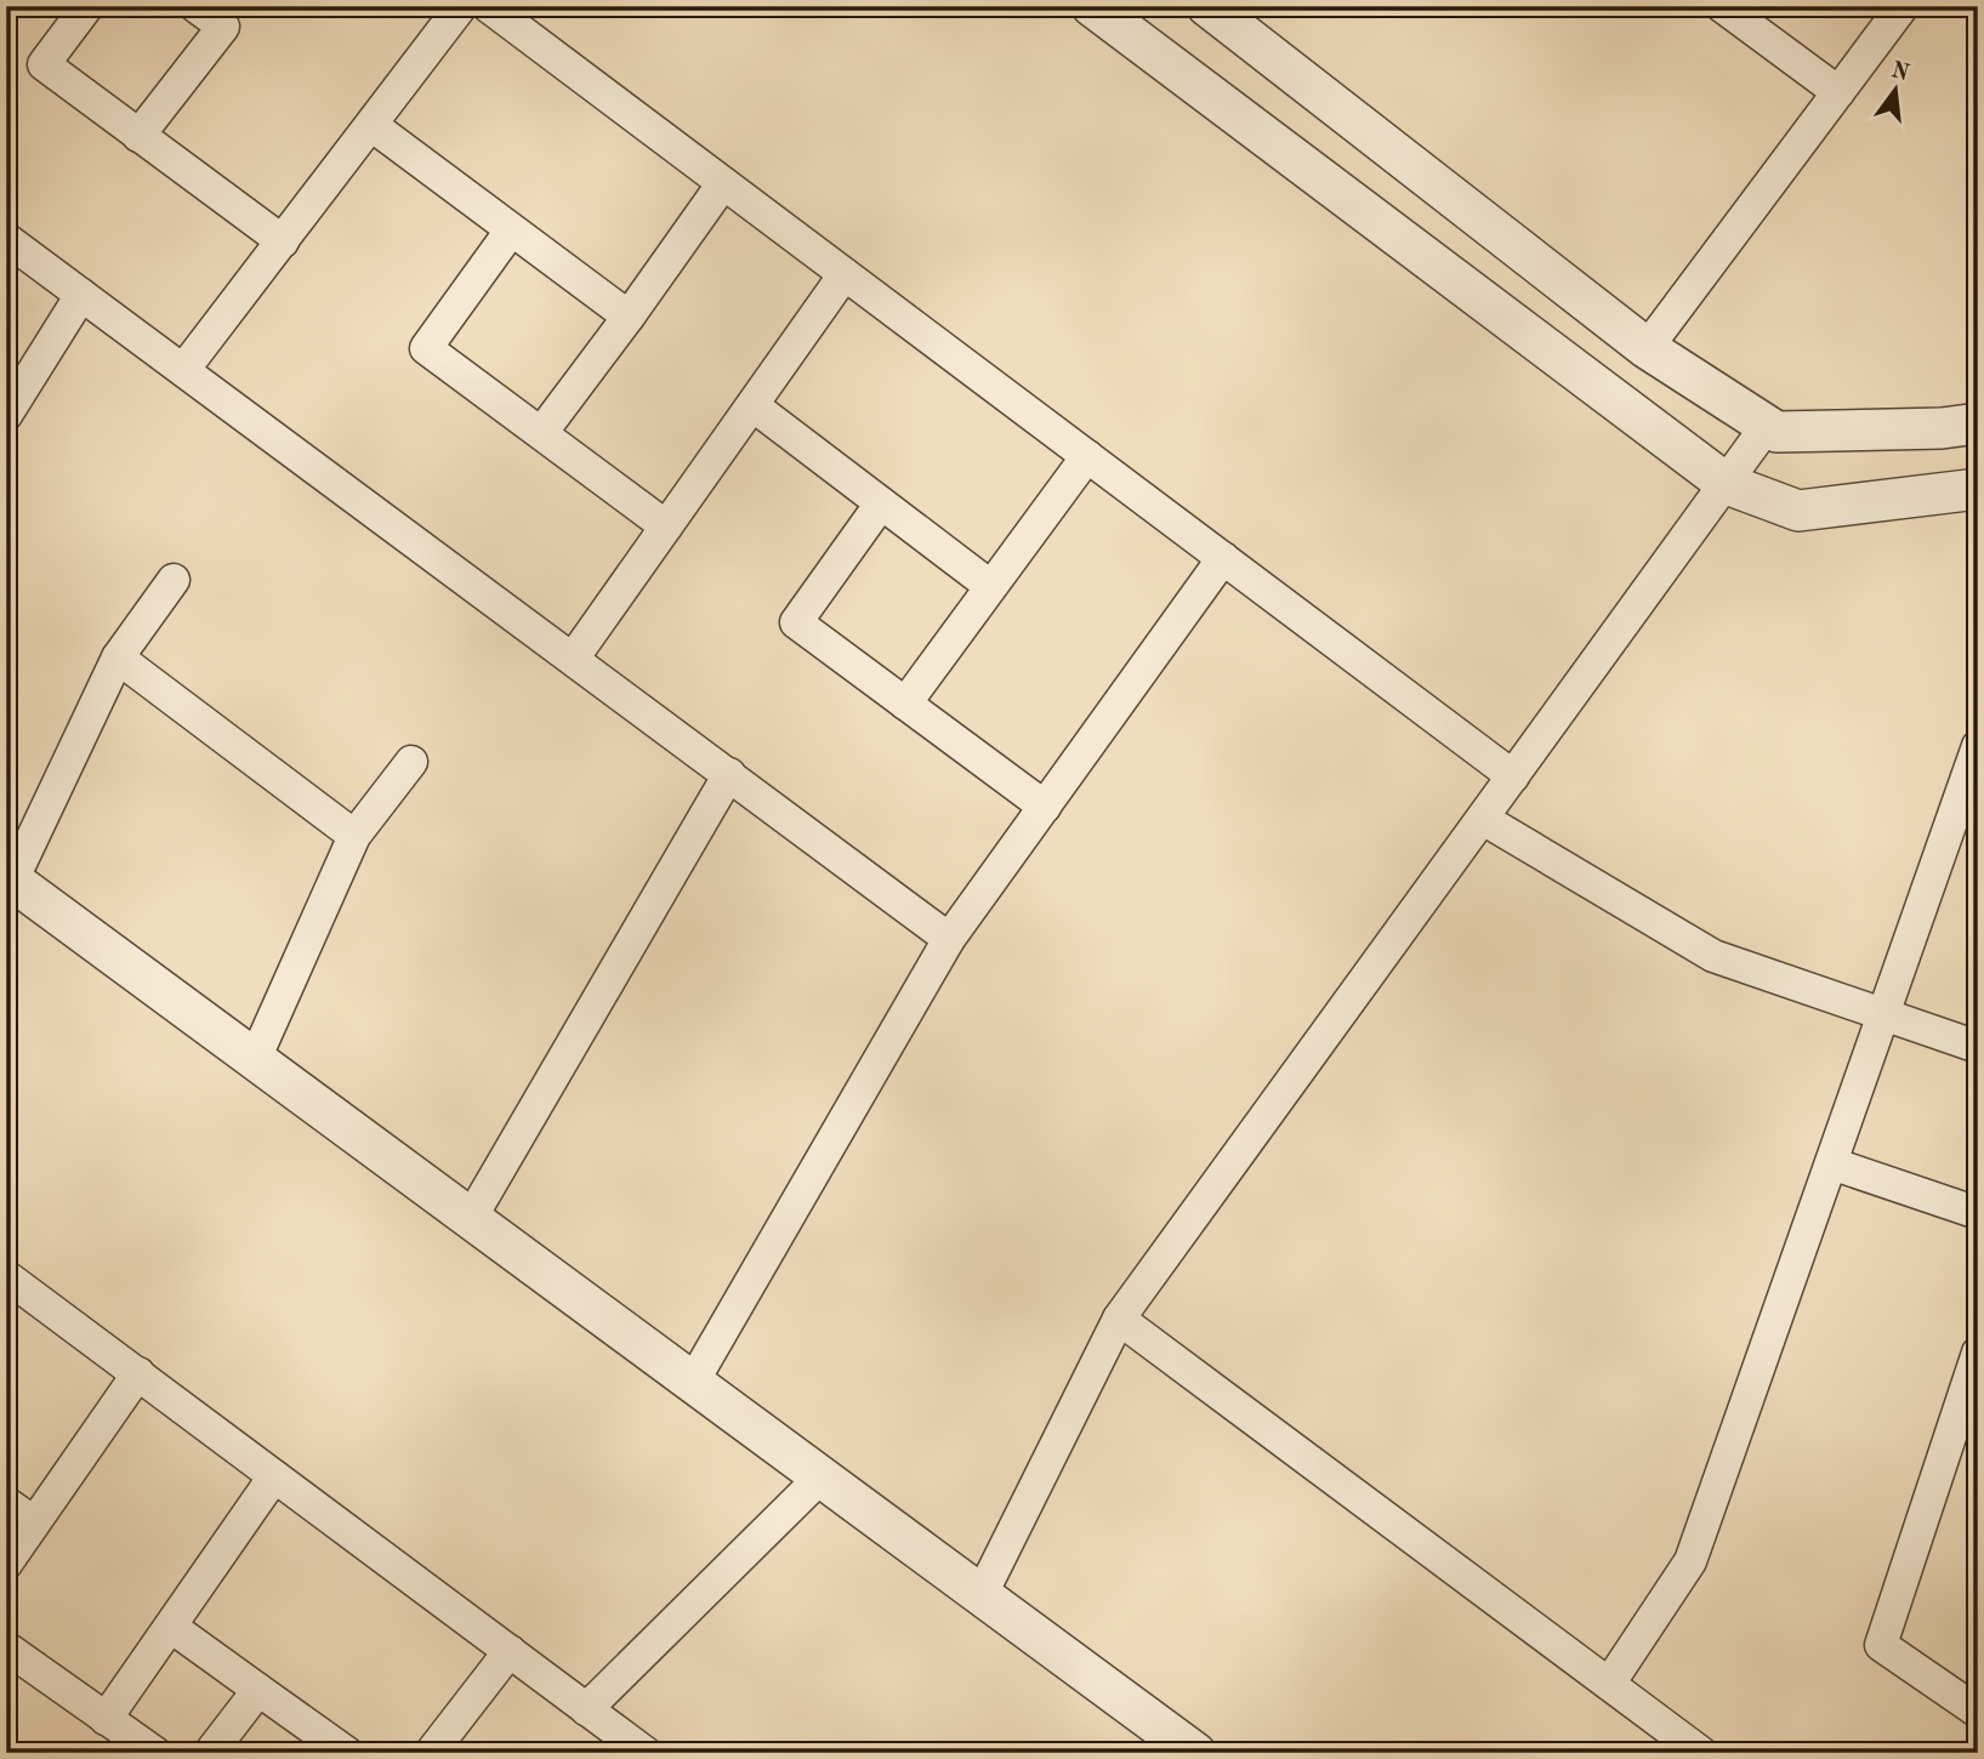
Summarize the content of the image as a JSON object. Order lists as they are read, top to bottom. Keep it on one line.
{"north":"top"}
